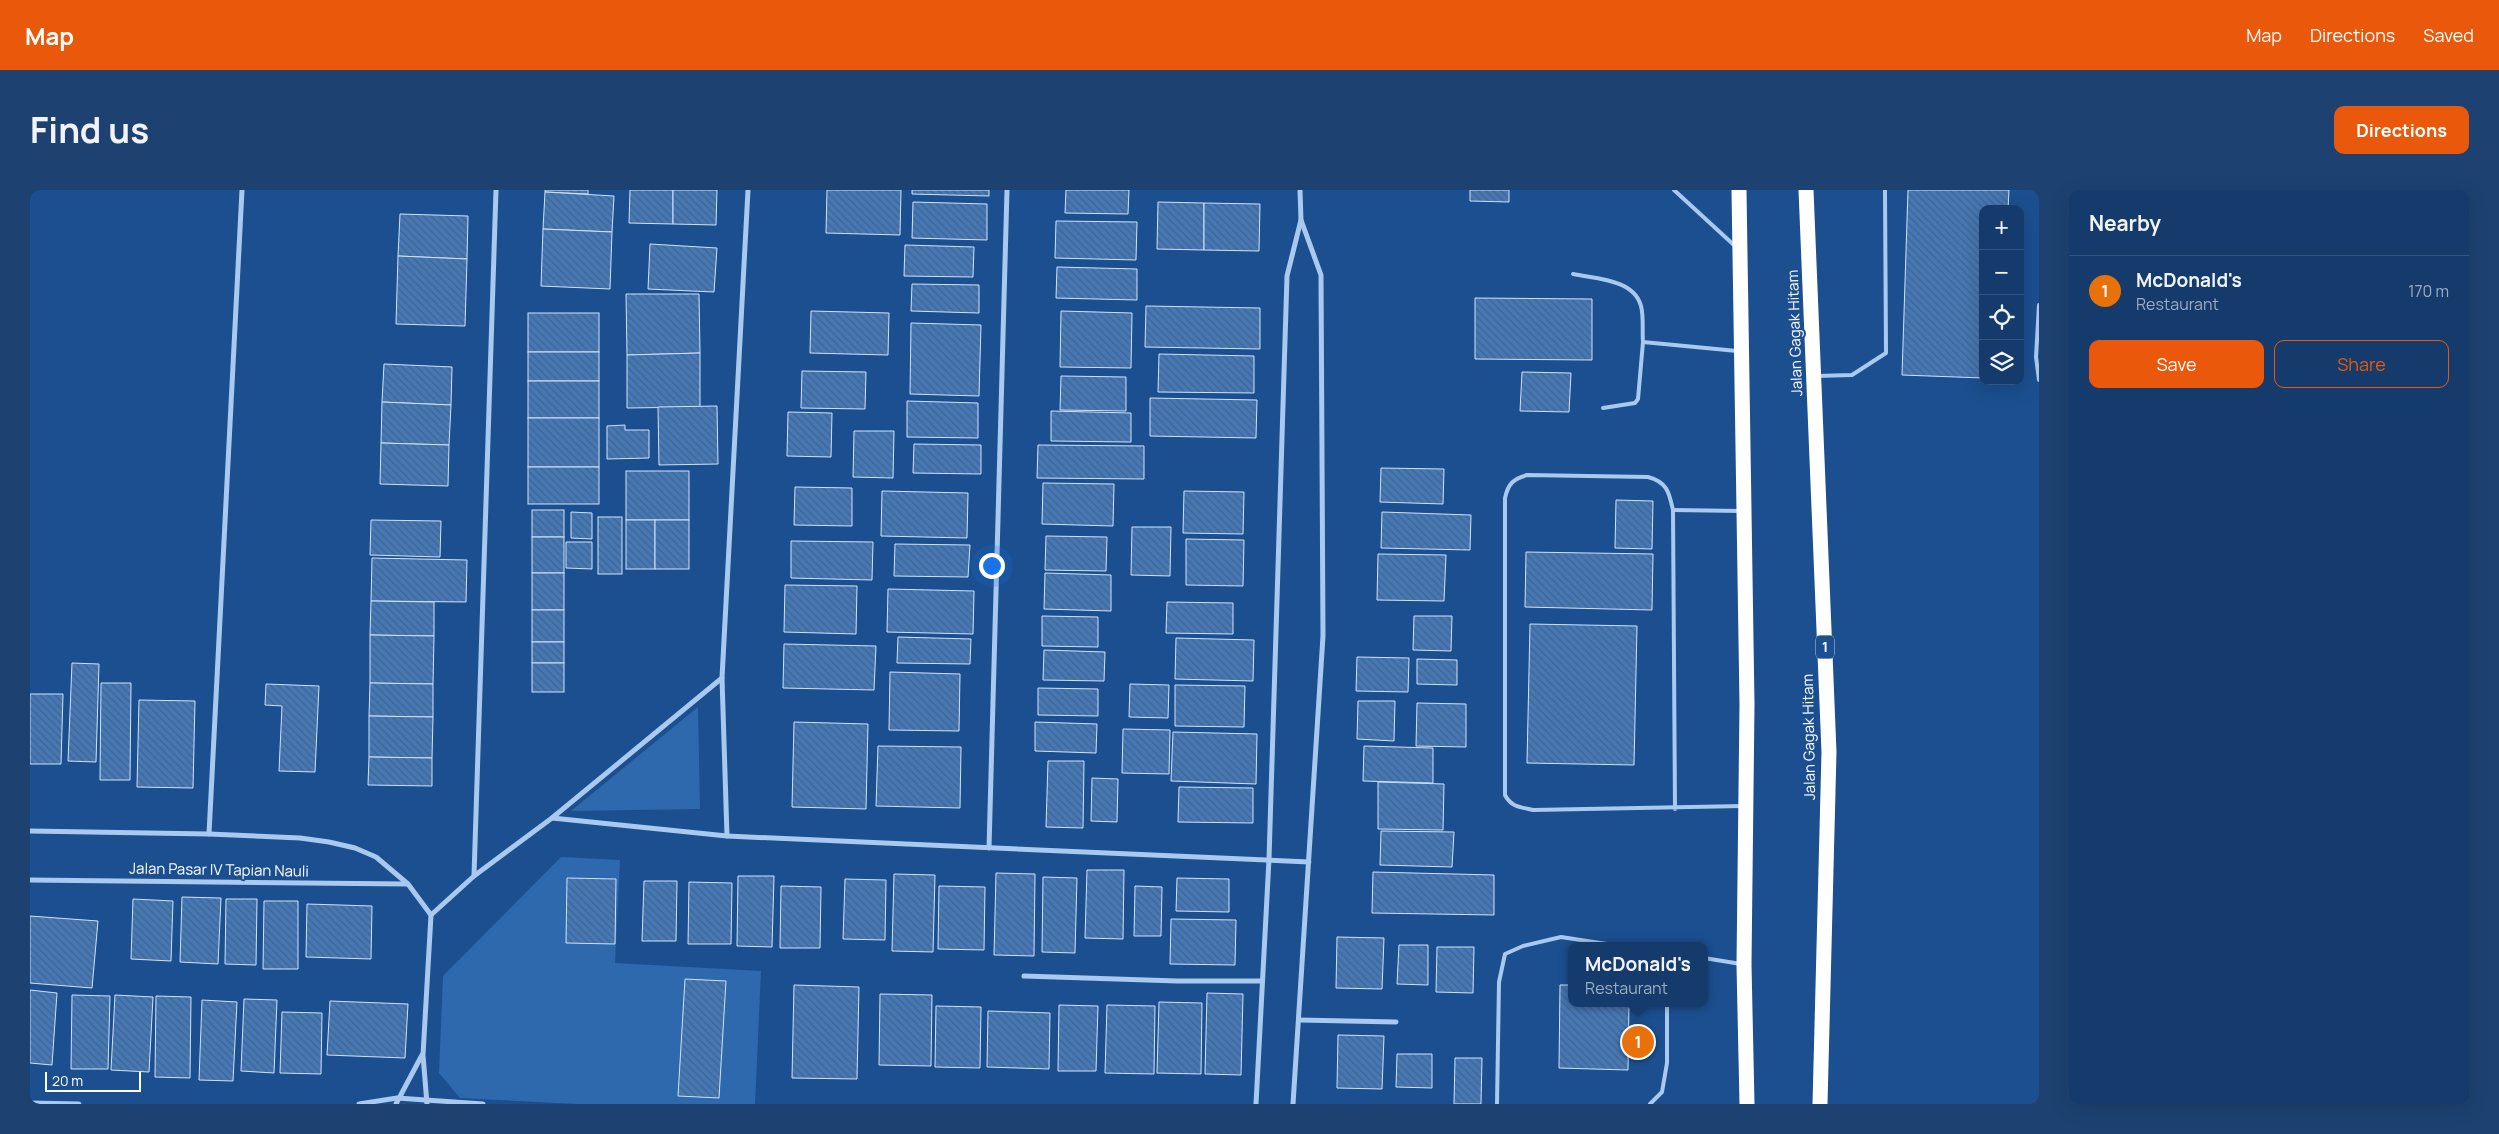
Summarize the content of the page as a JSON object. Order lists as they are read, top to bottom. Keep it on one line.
{"streets":{"highway":["Jalan Gagak Hitam","1"],"street":["Jalan Pasar IV Tapian Nauli"]},"scale_bar":"20 m","page":{"header":"Map","nav":["Map","Directions","Saved"],"title":"Find us","buttons":["Directions",["Save","Share"]],"heading":"Nearby","map_buttons":["+","−"],"list":[{"mark":"1","name":"McDonald's","note":"Restaurant","value":"170 m"}],"popup":["McDonald's","Restaurant"],"pins":"1","scale":"20 m"}}
